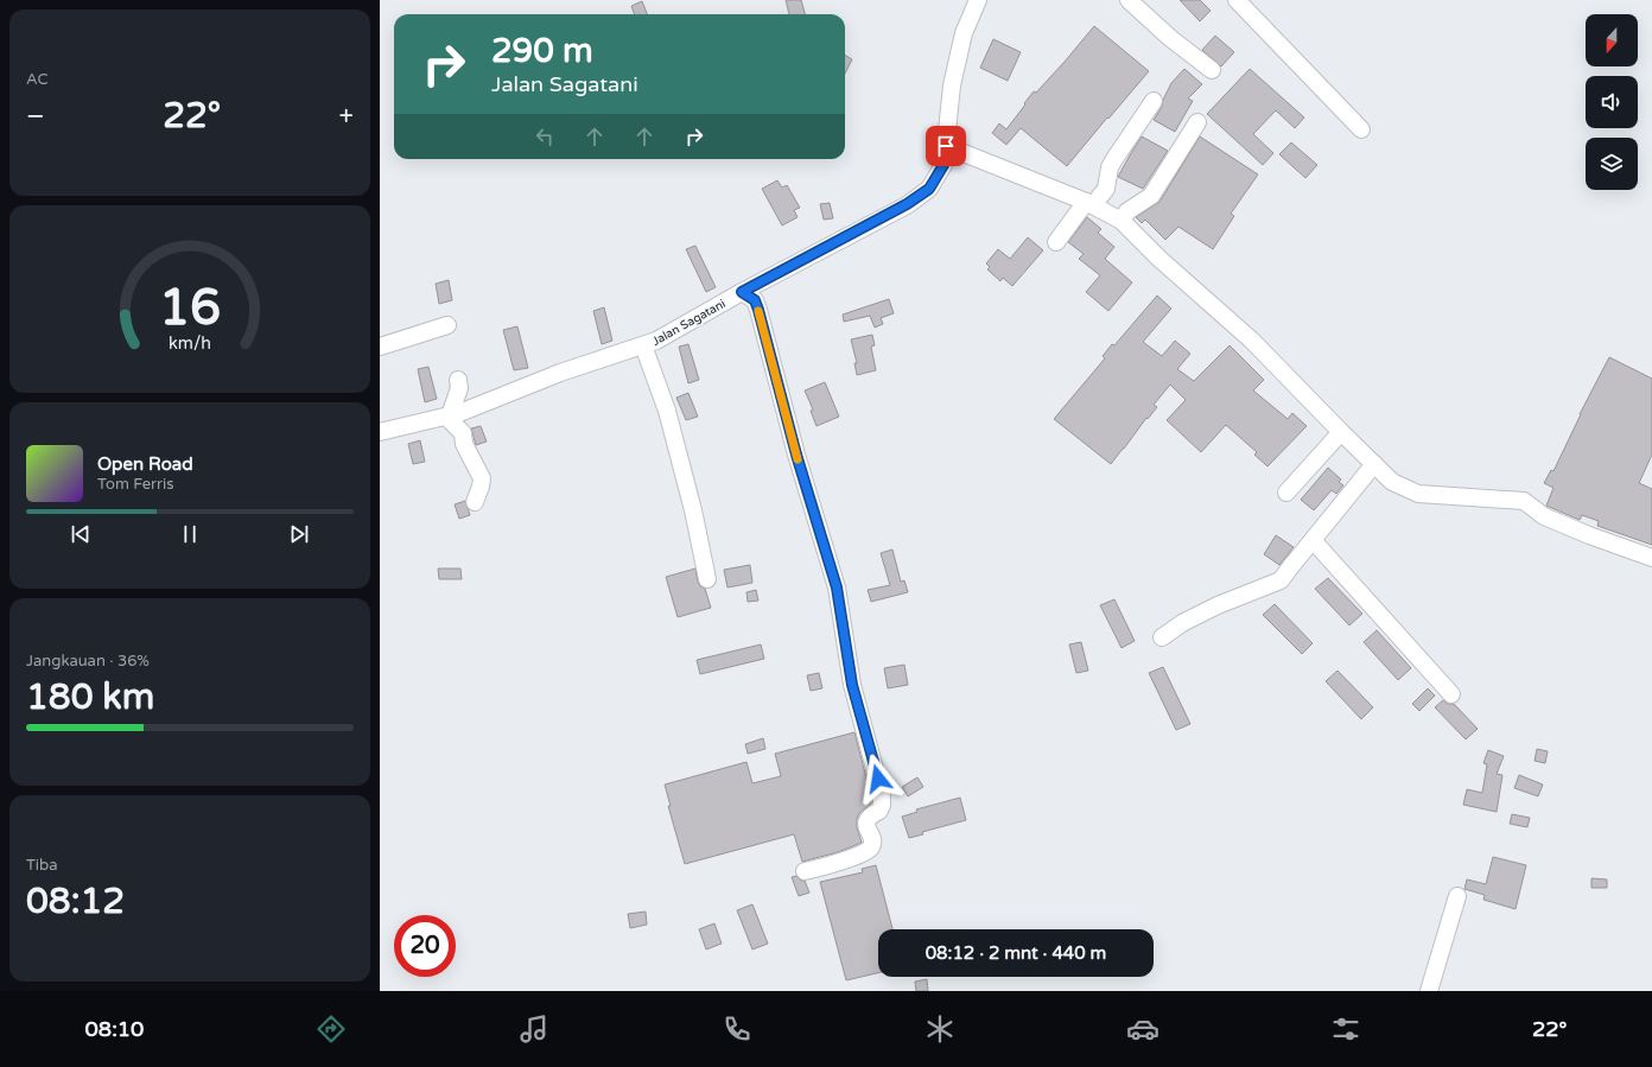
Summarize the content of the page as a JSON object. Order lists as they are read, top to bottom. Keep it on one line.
{"streets":{"street":["Jalan Sagatani"]},"north":"bottom","page":{"tile":["AC",["Jangkauan · 36%","180 km"],["Tiba","08:12"]],"turn":["290 m","Jalan Sagatani"],"heat":["−","22°","+"],"song":["Open Road","Tom Ferris"],"limit":"20","trip":"08:12 · 2 mnt · 440 m","tabs":["08:10","22°"],"gauge":["16","km/h"]}}
